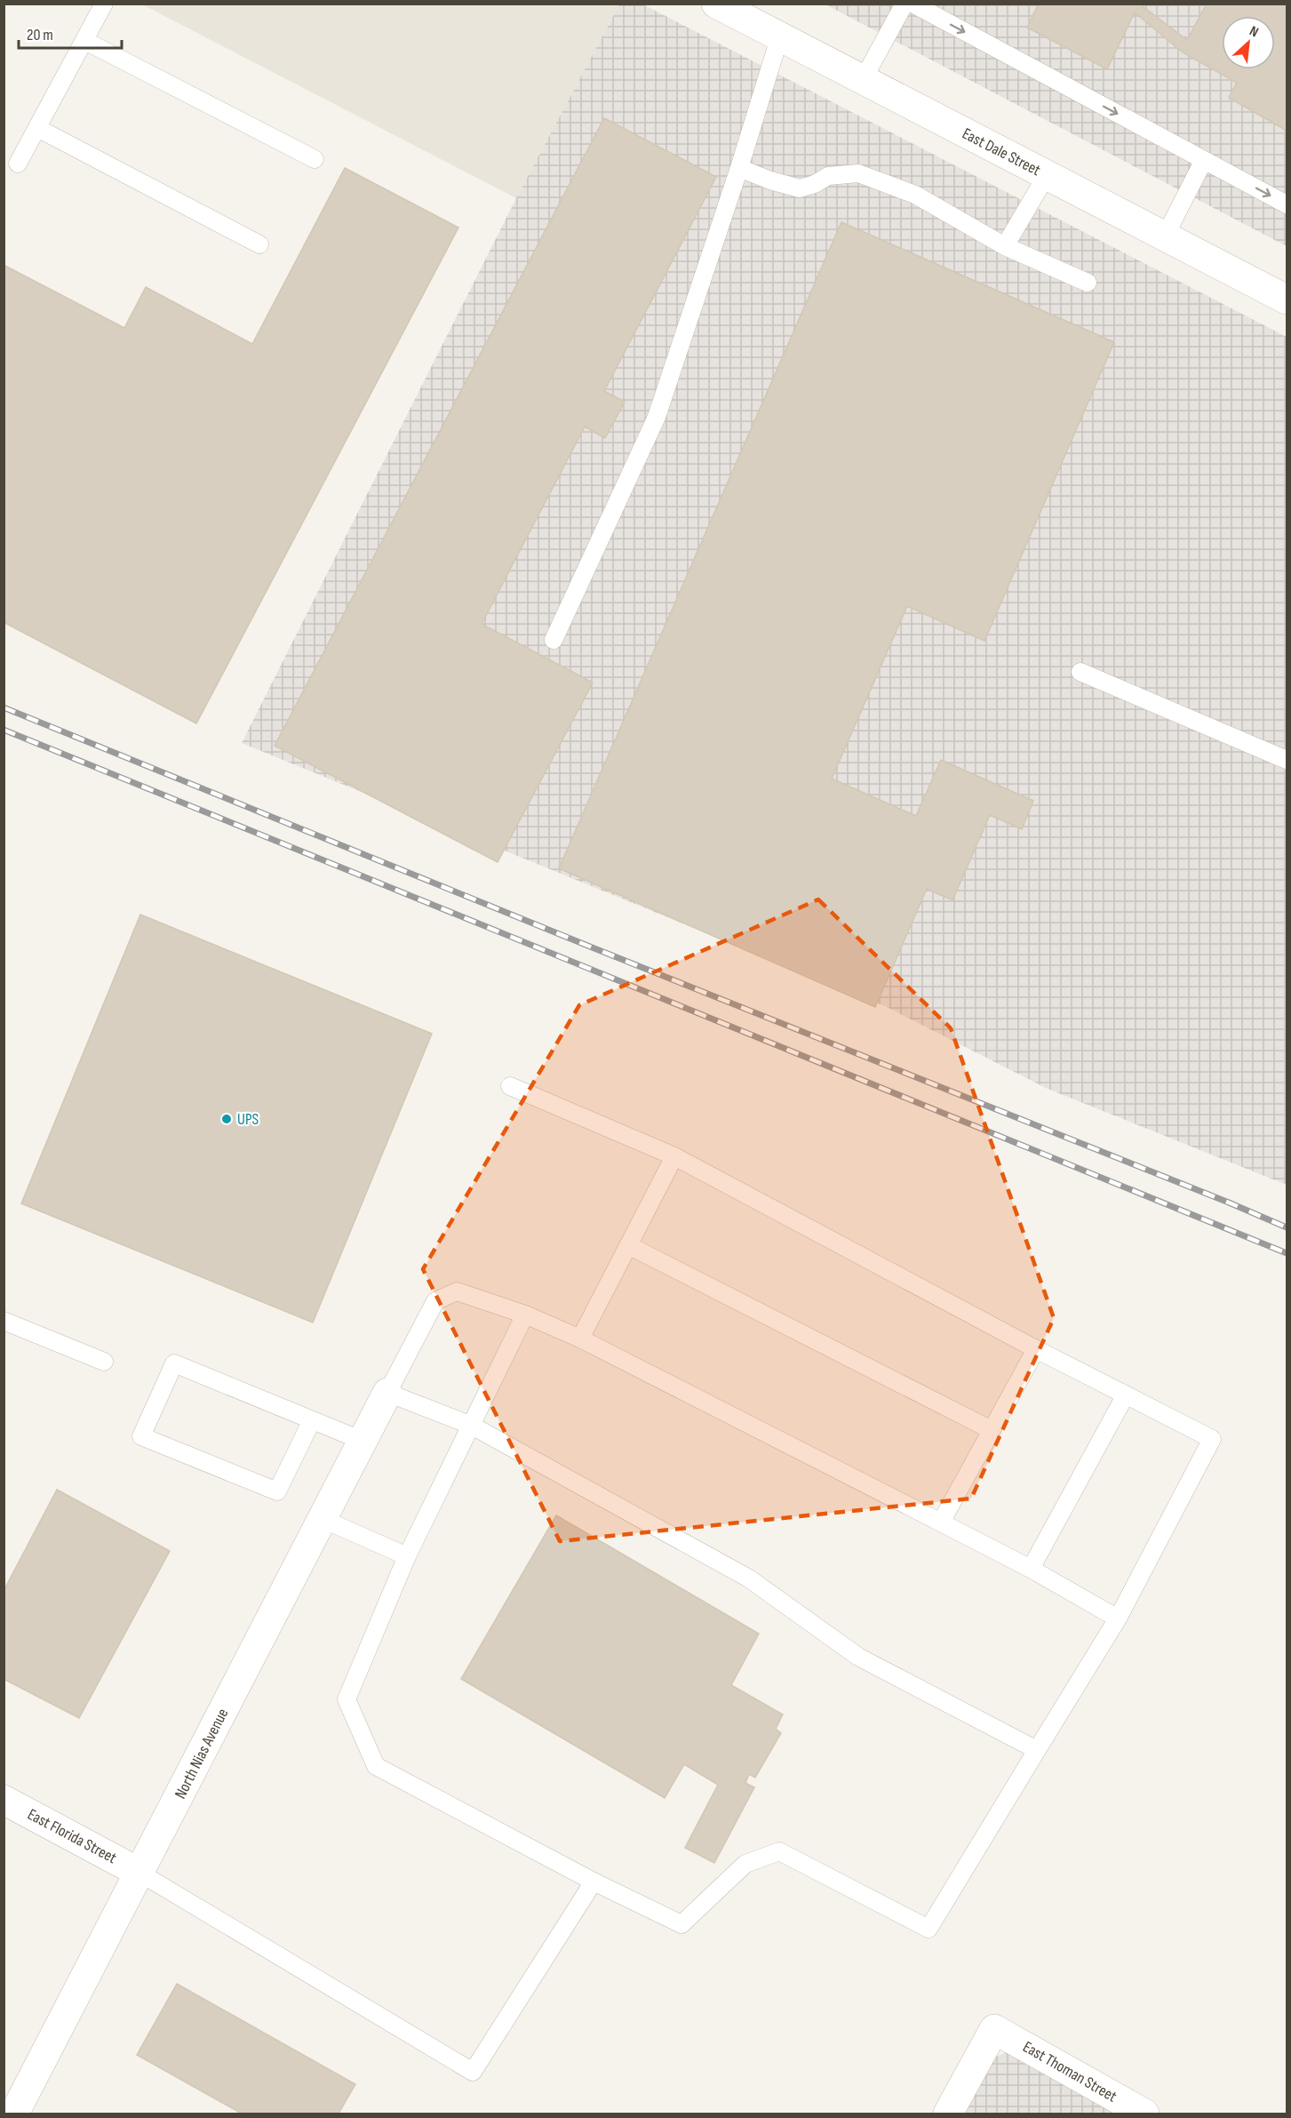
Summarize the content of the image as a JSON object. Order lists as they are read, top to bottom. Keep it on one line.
{"streets":{"street":["East Dale Street","North Nias Avenue","East Florida Street","East Thoman Street"]},"crossings":[["North Nias Avenue","East Florida Street"]],"places":["UPS"],"scale_bar":"20 m","north":"top right"}
